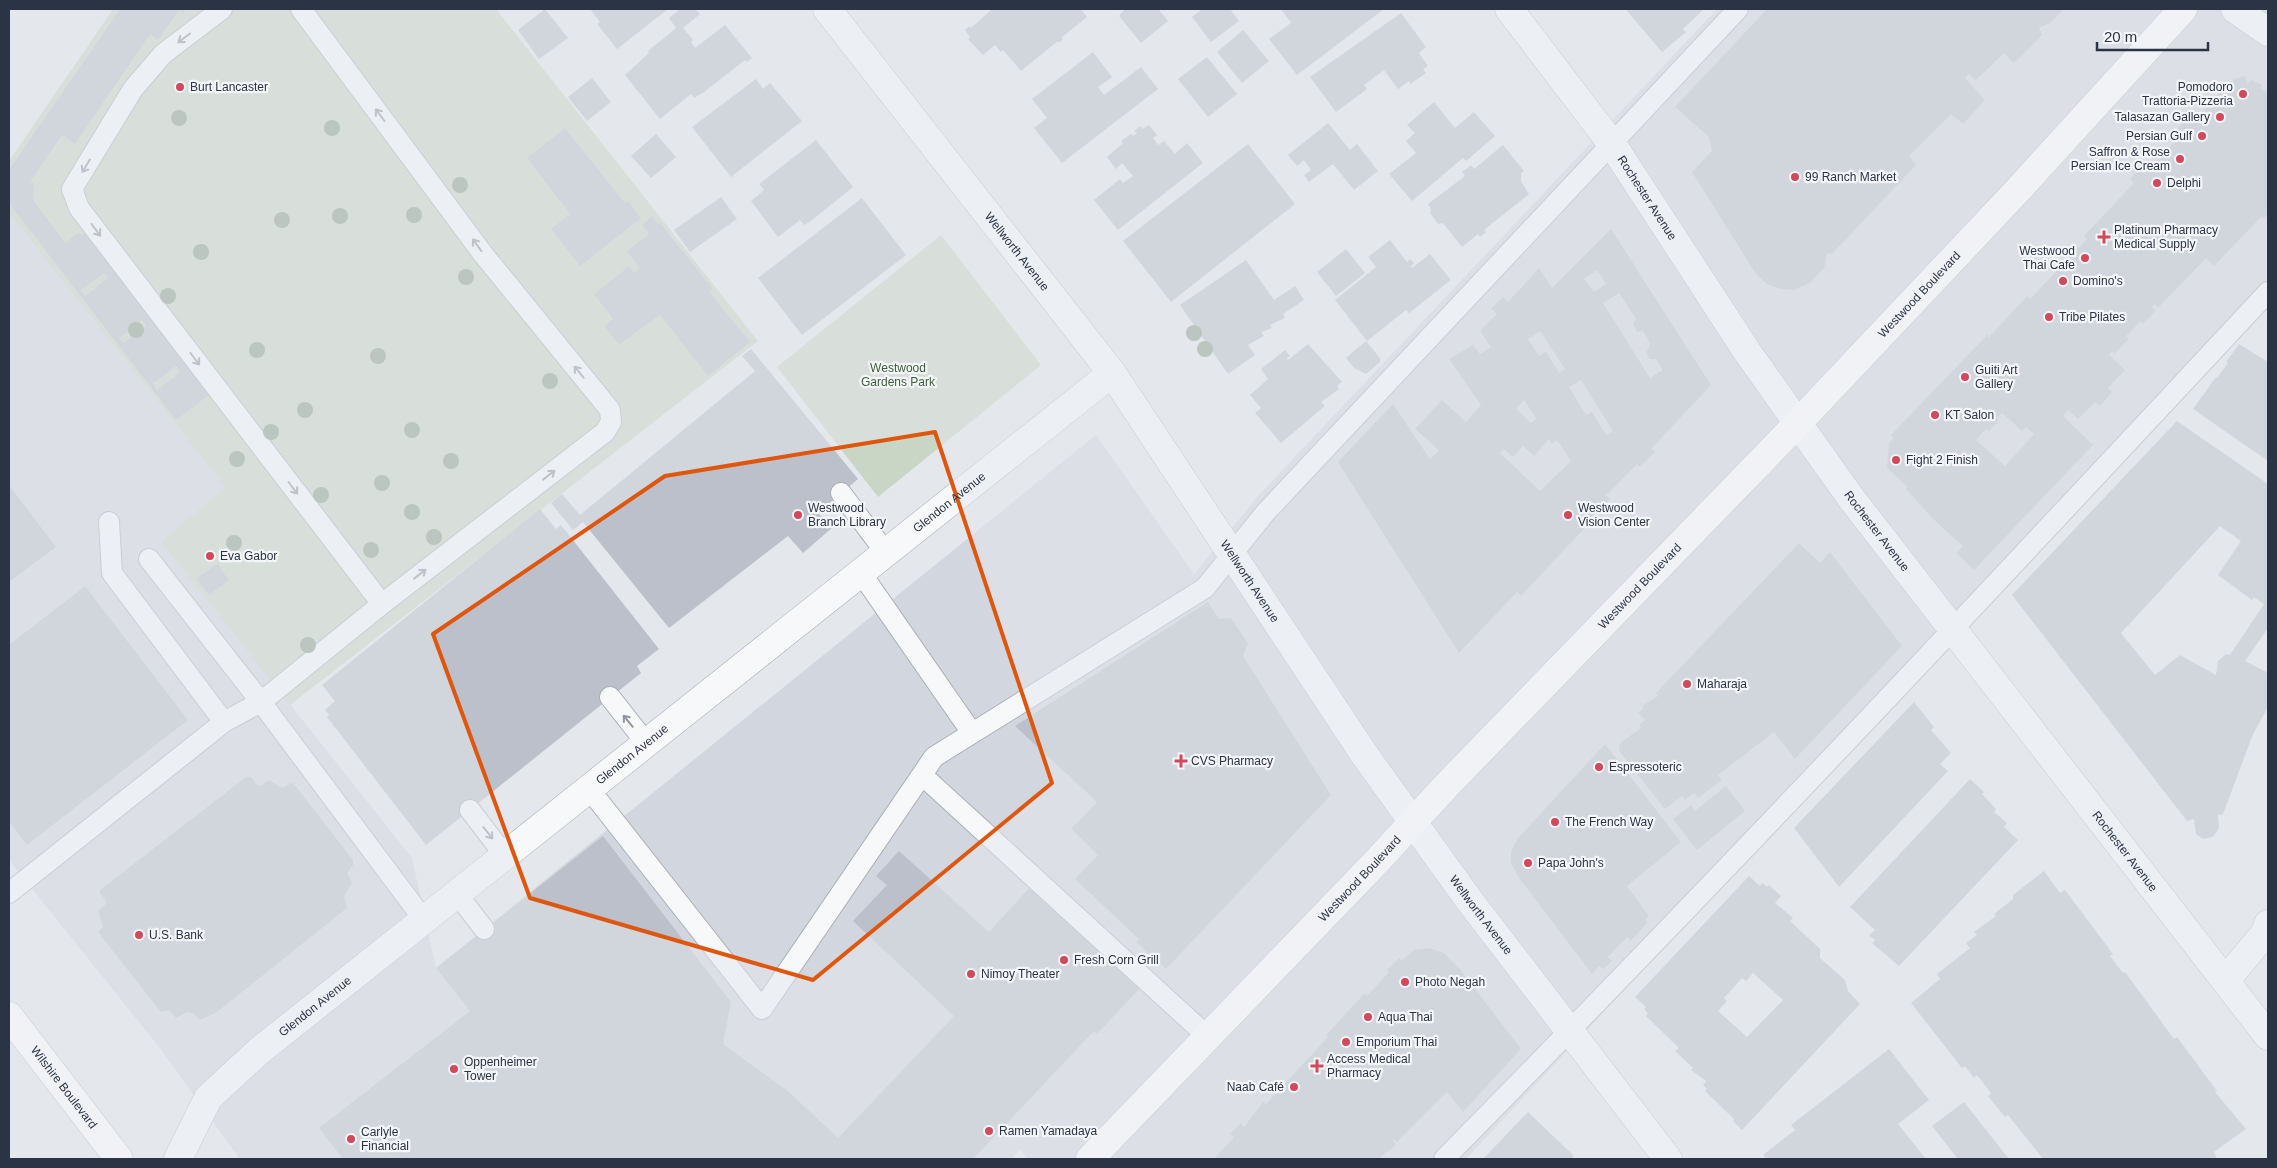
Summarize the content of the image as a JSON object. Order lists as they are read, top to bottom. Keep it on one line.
{"streets":{"main road":["Westwood Boulevard","Wilshire Boulevard"],"street":["Rochester Avenue","Wellworth Avenue","Glendon Avenue"]},"crossings":[["Rochester Avenue","Westwood Boulevard"],["Wellworth Avenue","Westwood Boulevard"],["Wellworth Avenue","Glendon Avenue"]],"parks":["Westwood Gardens Park"],"places":{"other":["Burt Lancaster","Pomodoro Trattoria-Pizzeria","Talasazan Gallery","Persian Gulf","Saffron & Rose Persian Ice Cream","99 Ranch Market","Delphi","Westwood Thai Cafe","Domino's","Tribe Pilates","Guiti Art Gallery","KT Salon","Fight 2 Finish","Westwood Branch Library","Westwood Vision Center","Eva Gabor","Maharaja","Espressoteric","The French Way","Papa John's","U.S. Bank","Fresh Corn Grill","Nimoy Theater","Photo Negah","Aqua Thai","Emporium Thai","Oppenheimer Tower","Naab Café","Ramen Yamadaya","Carlyle Financial"],"health":["Platinum Pharmacy Medical Supply","CVS Pharmacy","Access Medical Pharmacy"]},"scale_bar":"20 m"}
